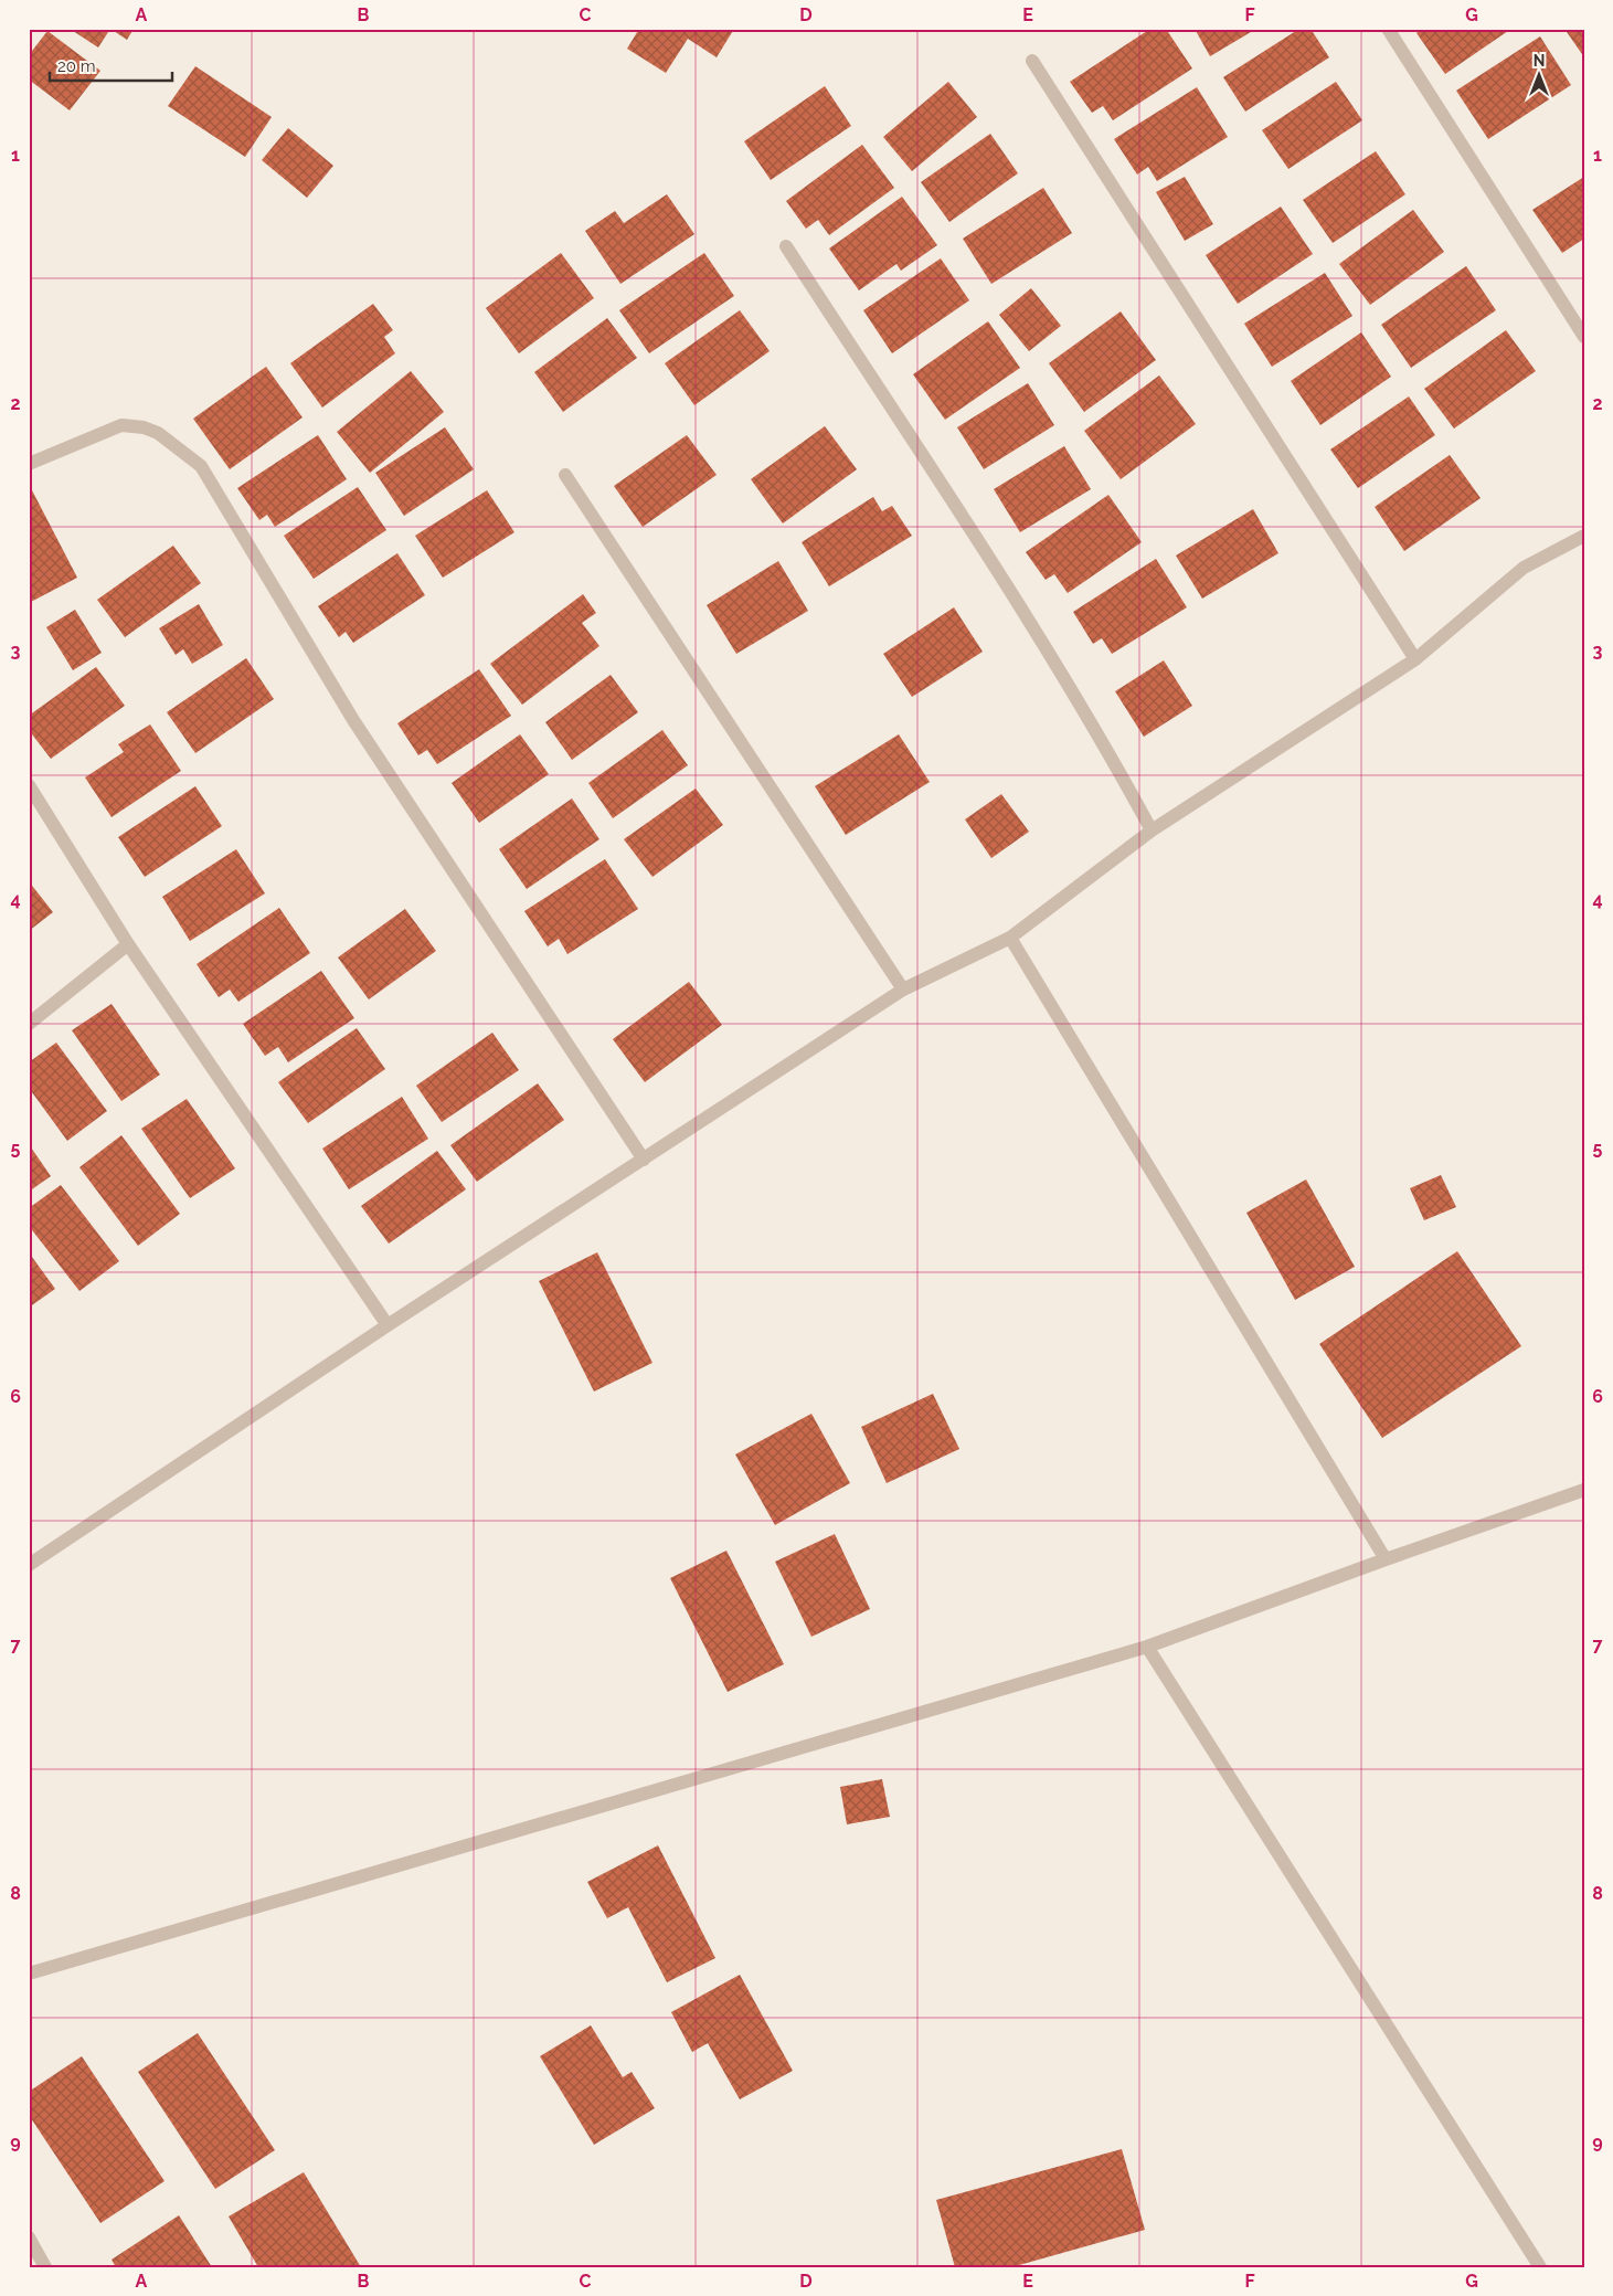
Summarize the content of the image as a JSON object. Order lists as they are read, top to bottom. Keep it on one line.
{"scale_bar":"20 m","north":"top","grid":{"columns":["A","B","C","D","E","F","G"],"rows":["1","2","3","4","5","6","7","8","9"]}}
